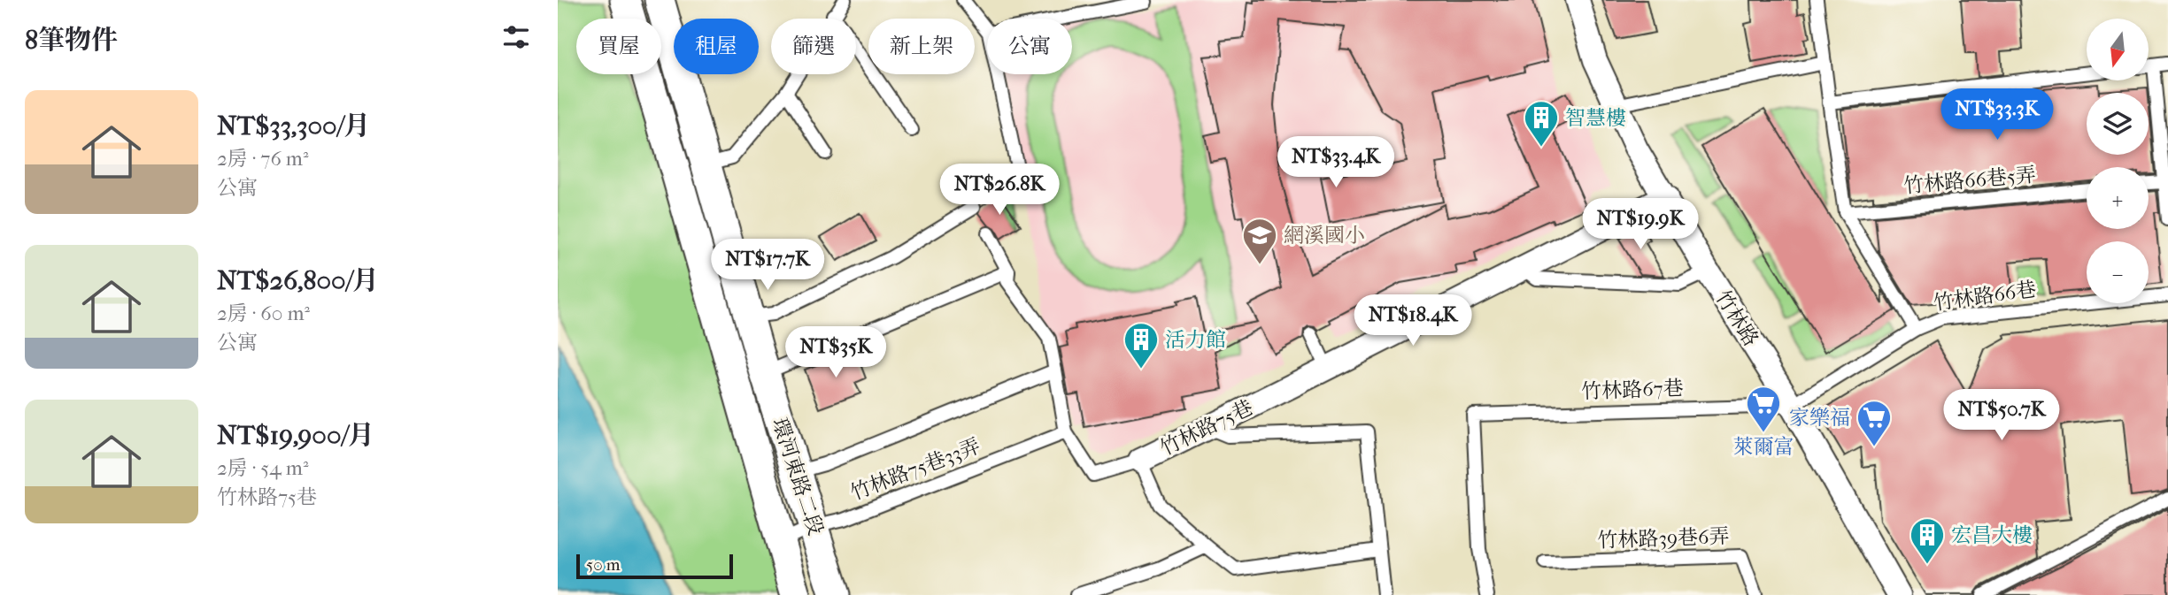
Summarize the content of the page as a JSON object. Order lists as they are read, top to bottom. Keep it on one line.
{"streets":{"street":["竹林路","竹林路75巷","環河東路二段"],"lane":["竹林路66巷5弄","竹林路66巷","竹林路67巷","竹林路75巷33弄","竹林路39巷6弄"]},"crossings":[["竹林路66巷","竹林路"],["竹林路66巷","竹林路67巷"],["竹林路","竹林路67巷"],["竹林路","竹林路75巷"],["竹林路75巷","竹林路75巷33弄"],["竹林路75巷33弄","環河東路二段"]],"places":{"building":["智慧樓","活力館","宏昌大樓"],"school or university":["網溪國小"],"supermarket":["萊爾富","家樂福"]},"scale_bar":"50 m","north":"bottom","page":{"heading":"8筆物件","map_buttons":["+","−"],"chip":["買屋","租屋","篩選","新上架","公寓"],"list":[{"name":"NT$33,300/月","note":"2房 · 76 m² · 公寓"},{"name":"NT$26,800/月","note":"2房 · 60 m² · 公寓"},{"name":"NT$19,900/月","note":"2房 · 54 m² · 竹林路75巷"}],"price":["NT$33.3K","NT$33.4K","NT$26.8K","NT$19.9K","NT$17.7K","NT$18.4K","NT$35K","NT$50.7K"],"scale":"50 m"}}
